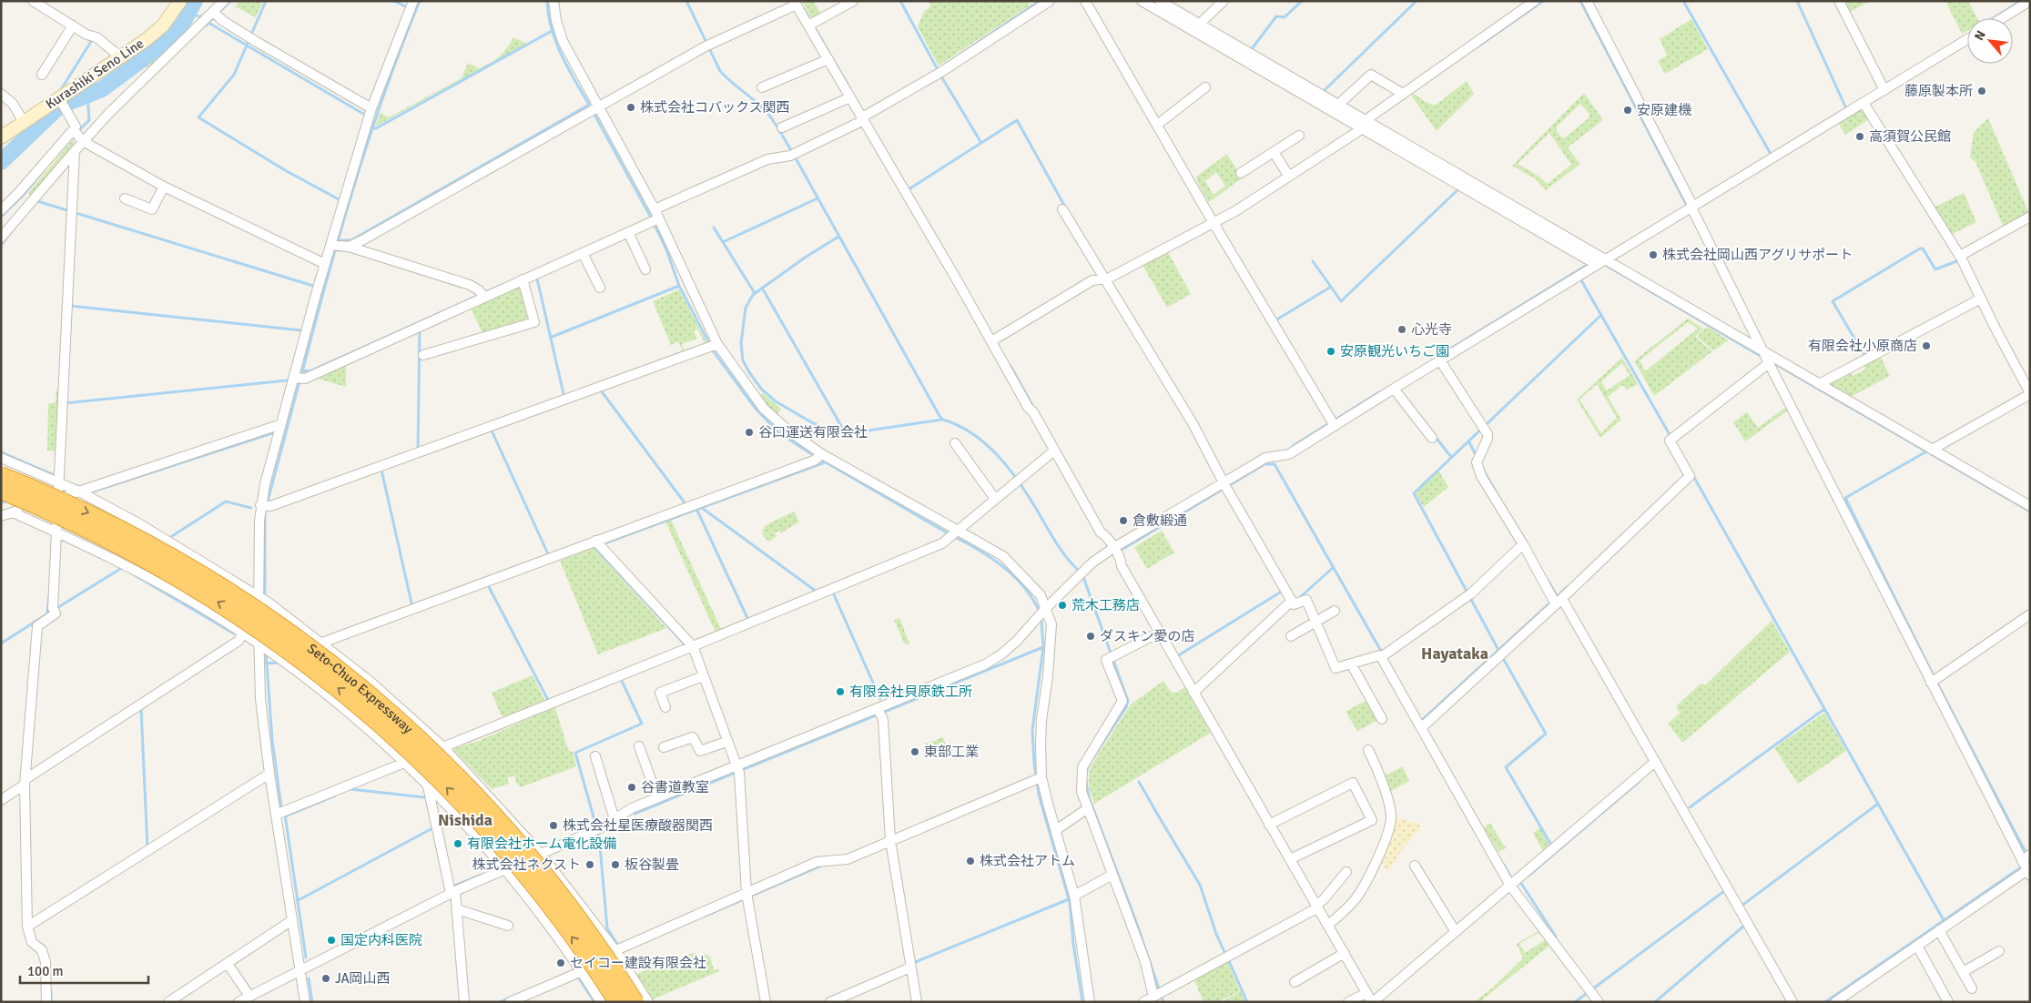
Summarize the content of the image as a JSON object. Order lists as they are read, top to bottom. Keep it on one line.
{"streets":{"highway":["Seto-Chuo Expressway"],"main road":["Kurashiki Seno Line"]},"districts":["Hayataka","Nishida"],"places":["藤原製本所","株式会社コバックス関西","安原建機","高須賀公民館","株式会社岡山西アグリサポート","心光寺","有限会社小原商店","安原観光いちご園","谷口運送有限会社","倉敷緞通","荒木工務店","ダスキン愛の店","有限会社貝原鉄工所","東部工業","谷書道教室","株式会社星医療酸器関西","有限会社ホーム電化設備","株式会社アトム","株式会社ネクスト","板谷製畳","国定内科医院","セイコー建設有限会社","JA岡山西"],"scale_bar":"100 m","north":"top left"}
